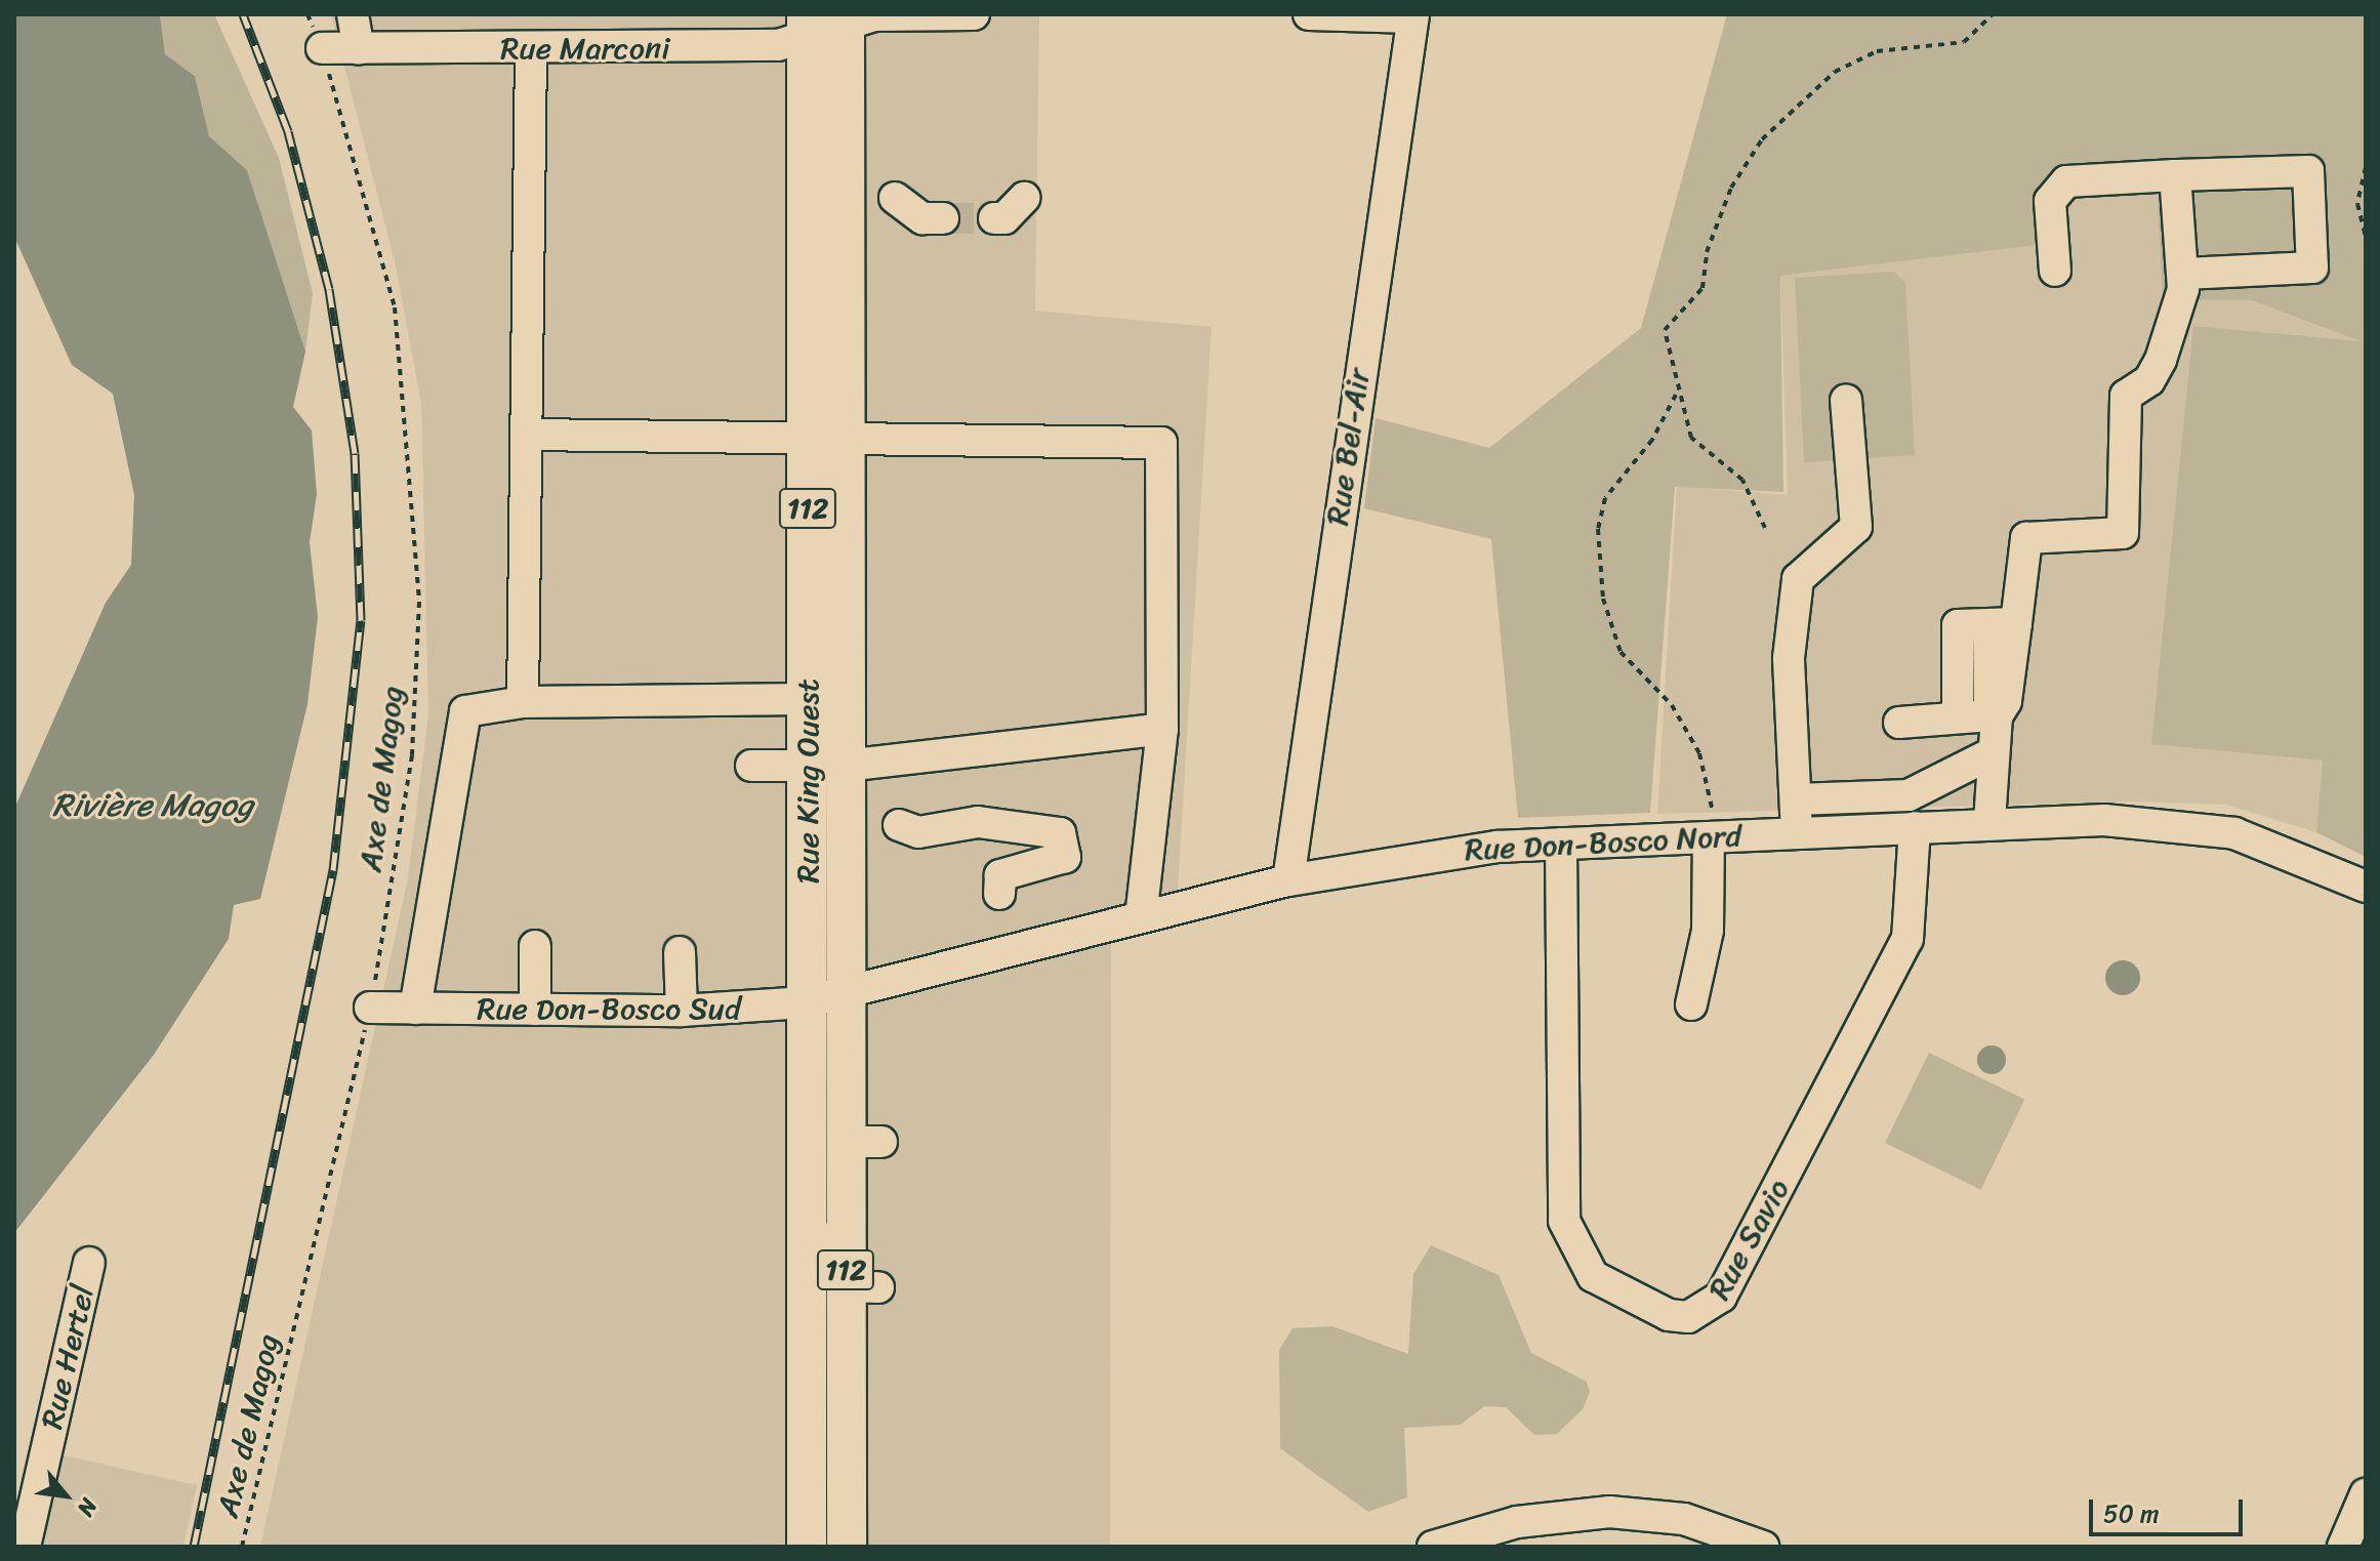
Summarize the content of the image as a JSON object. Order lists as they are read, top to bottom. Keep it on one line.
{"streets":{"main road":["112","Rue King Ouest"],"street":["Rue Marconi","Rue Bel-Air","Rue Don-Bosco Nord","Rue Don-Bosco Sud","Rue Savio","Rue Hertel"],"path":["Axe de Magog"]},"crossings":[["Rue Marconi","Axe de Magog"],["Rue Marconi","Rue King Ouest"],["Rue Bel-Air","Rue Don-Bosco Nord"],["Axe de Magog","Rue Don-Bosco Sud"],["Rue King Ouest","Rue Don-Bosco Nord"],["Rue King Ouest","Rue Don-Bosco Sud"],["Rue Don-Bosco Nord","Rue Don-Bosco Sud"],["Rue Don-Bosco Nord","Rue Savio"]],"water":["Rivière Magog"],"scale_bar":"50 m","north":"bottom right"}
